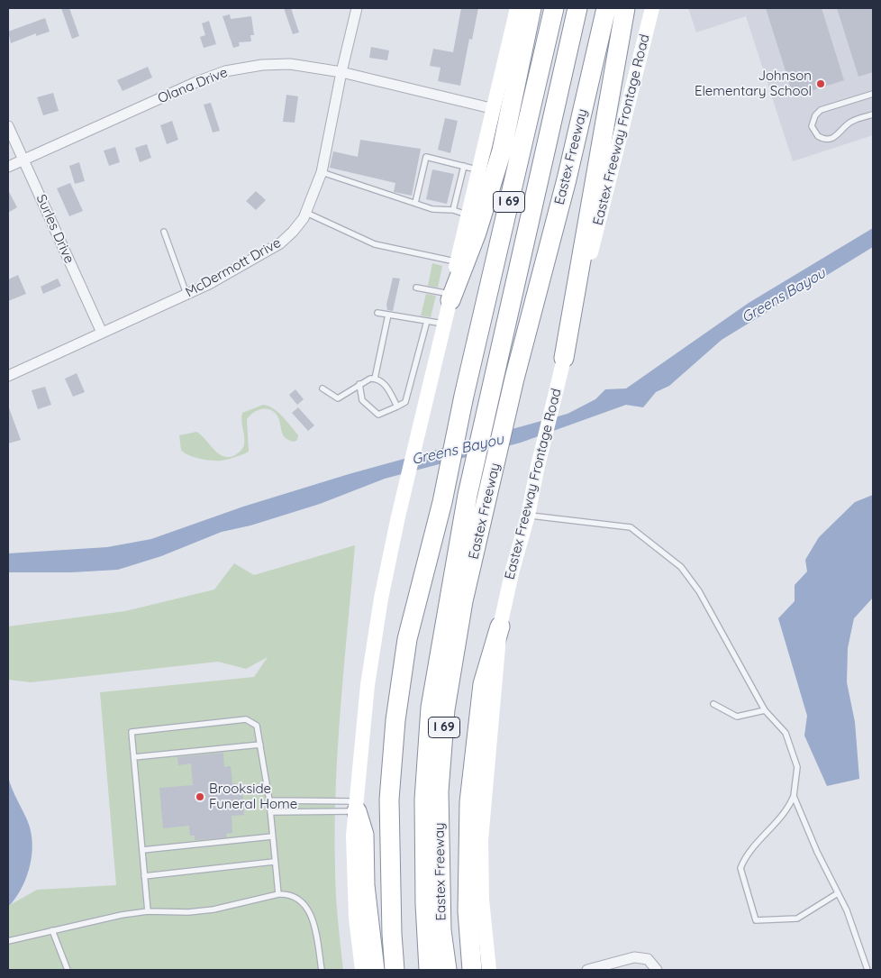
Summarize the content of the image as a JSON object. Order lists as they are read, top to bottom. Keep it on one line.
{"streets":{"highway":["Eastex Freeway","I 69"],"main road":["Eastex Freeway Frontage Road"],"street":["Olana Drive","Surles Drive","McDermott Drive"]},"crossings":[["Olana Drive","Surles Drive"],["Olana Drive","McDermott Drive"],["Surles Drive","McDermott Drive"]],"water":["Greens Bayou"],"places":["Johnson Elementary School","Brookside Funeral Home"]}
